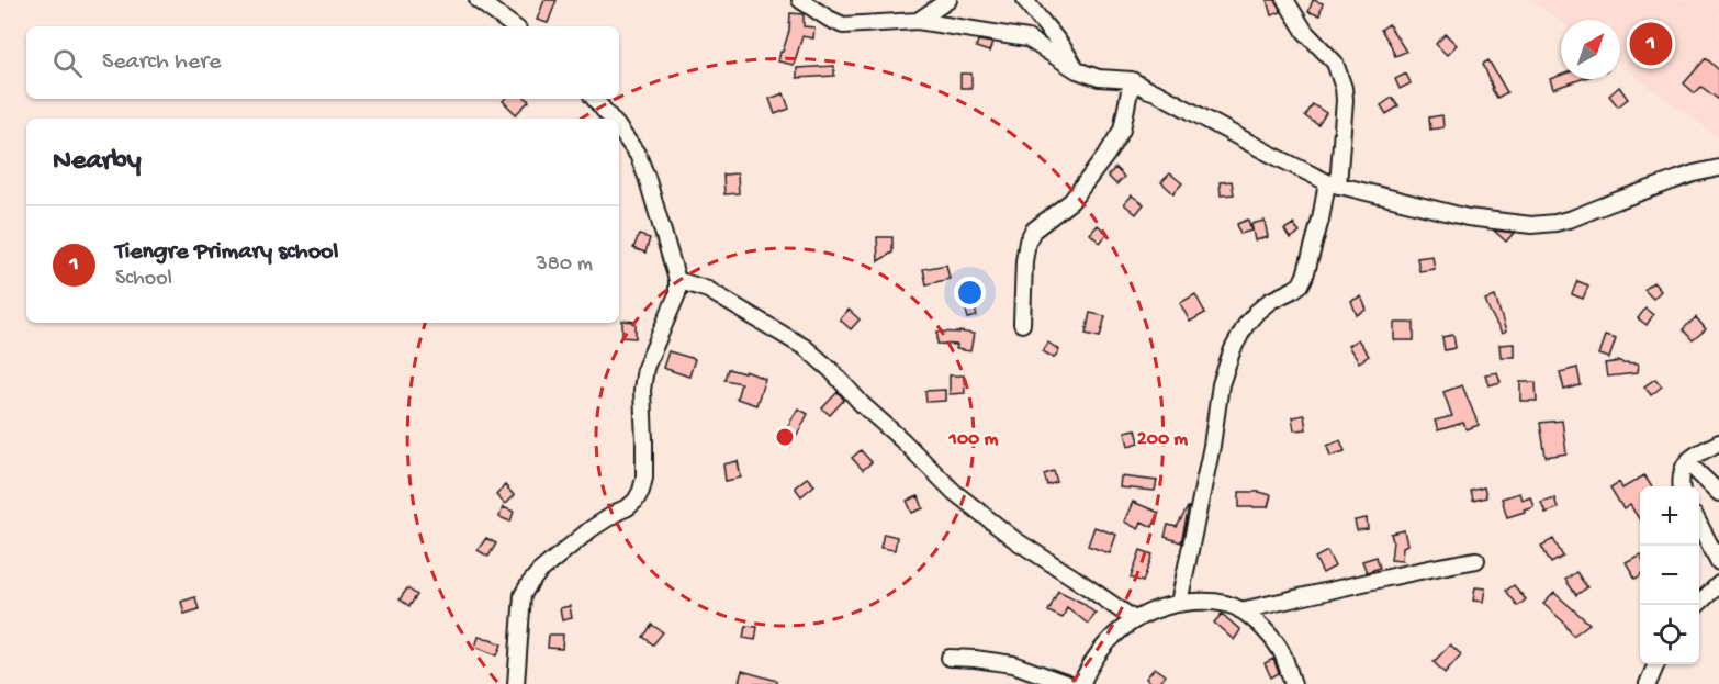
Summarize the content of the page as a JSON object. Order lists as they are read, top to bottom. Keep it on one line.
{"north":"top right","page":{"pins":"1","search":"Search here","heading":"Nearby","list":[{"mark":"1","name":"Tiengre Primary school","note":"School","value":"380 m"}],"map_buttons":["+","−"]},"rings":["100 m","200 m"]}
